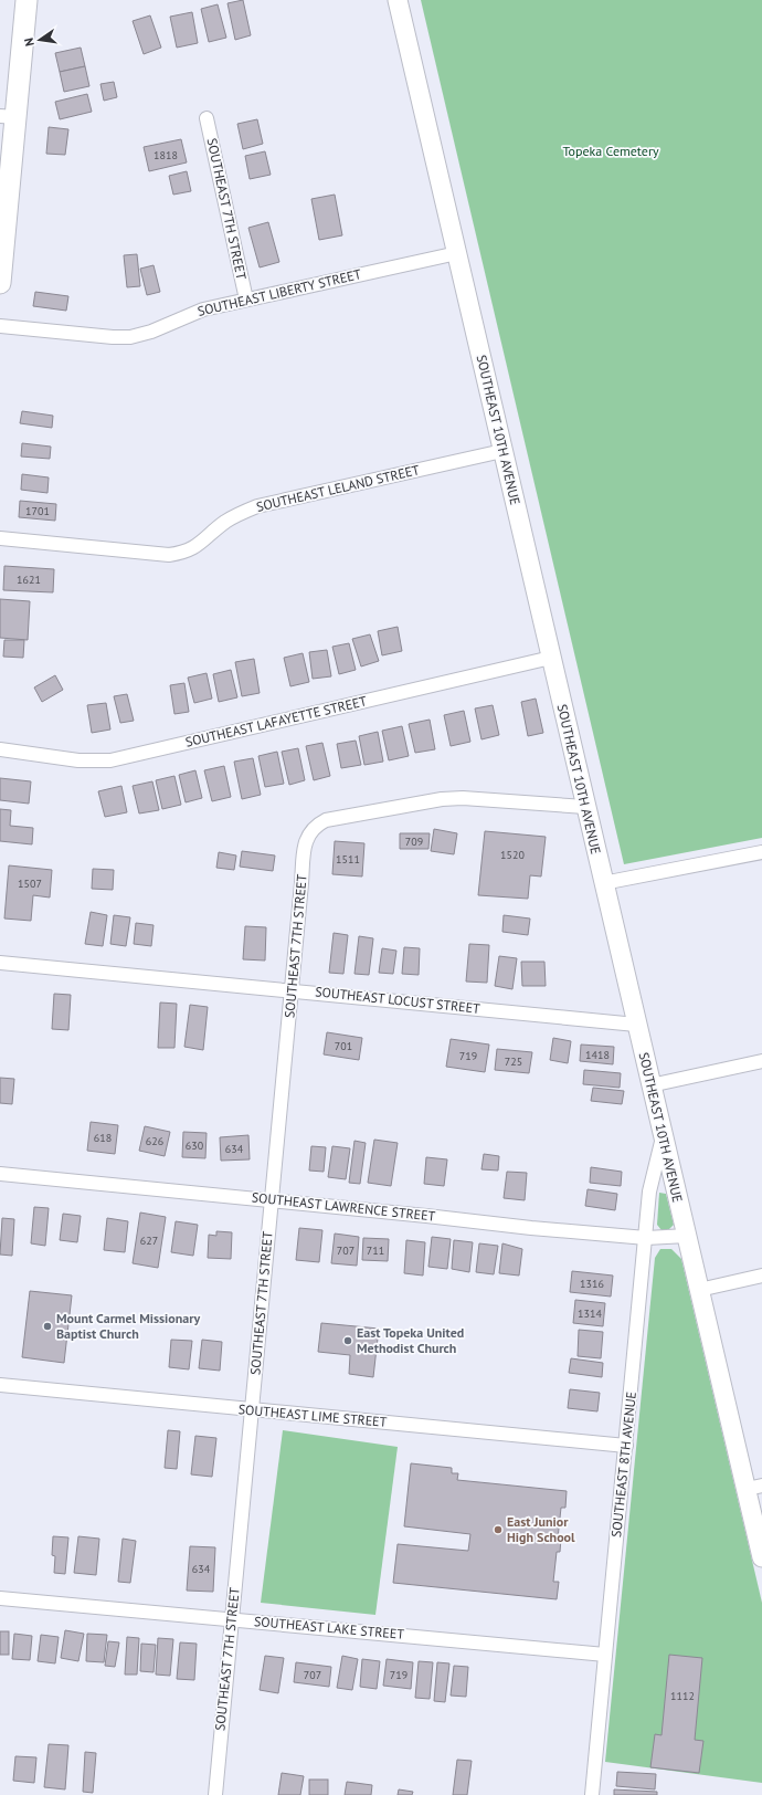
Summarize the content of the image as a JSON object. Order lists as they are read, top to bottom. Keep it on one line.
{"streets":{"main road":["SOUTHEAST 10TH AVENUE"],"street":["SOUTHEAST 7TH STREET","SOUTHEAST LIBERTY STREET","SOUTHEAST LELAND STREET","SOUTHEAST LAFAYETTE STREET","SOUTHEAST LOCUST STREET","SOUTHEAST LAWRENCE STREET","SOUTHEAST LIME STREET","SOUTHEAST 8TH AVENUE","SOUTHEAST LAKE STREET"]},"crossings":[["SOUTHEAST 7TH STREET","SOUTHEAST LIBERTY STREET"],["SOUTHEAST 7TH STREET","SOUTHEAST 10TH AVENUE"],["SOUTHEAST 7TH STREET","SOUTHEAST LOCUST STREET"],["SOUTHEAST 7TH STREET","SOUTHEAST LAWRENCE STREET"],["SOUTHEAST 7TH STREET","SOUTHEAST LIME STREET"],["SOUTHEAST 7TH STREET","SOUTHEAST LAKE STREET"],["SOUTHEAST LIBERTY STREET","SOUTHEAST 10TH AVENUE"],["SOUTHEAST 10TH AVENUE","SOUTHEAST LELAND STREET"],["SOUTHEAST 10TH AVENUE","SOUTHEAST LAFAYETTE STREET"],["SOUTHEAST 10TH AVENUE","SOUTHEAST LOCUST STREET"],["SOUTHEAST 10TH AVENUE","SOUTHEAST LAWRENCE STREET"],["SOUTHEAST 10TH AVENUE","SOUTHEAST 8TH AVENUE"],["SOUTHEAST LAWRENCE STREET","SOUTHEAST 8TH AVENUE"],["SOUTHEAST LIME STREET","SOUTHEAST 8TH AVENUE"],["SOUTHEAST 8TH AVENUE","SOUTHEAST LAKE STREET"]],"parks":["Topeka Cemetery"],"places":["Mount Carmel Missionary Baptist Church","East Topeka United Methodist Church","East Junior High School"],"house_numbers":["1818","1701","1621","709","1520","1511","1507","701","1418","719","725","618","626","630","634","627","707","711","1316","1314","634","707","719","1112"],"north":"left"}
